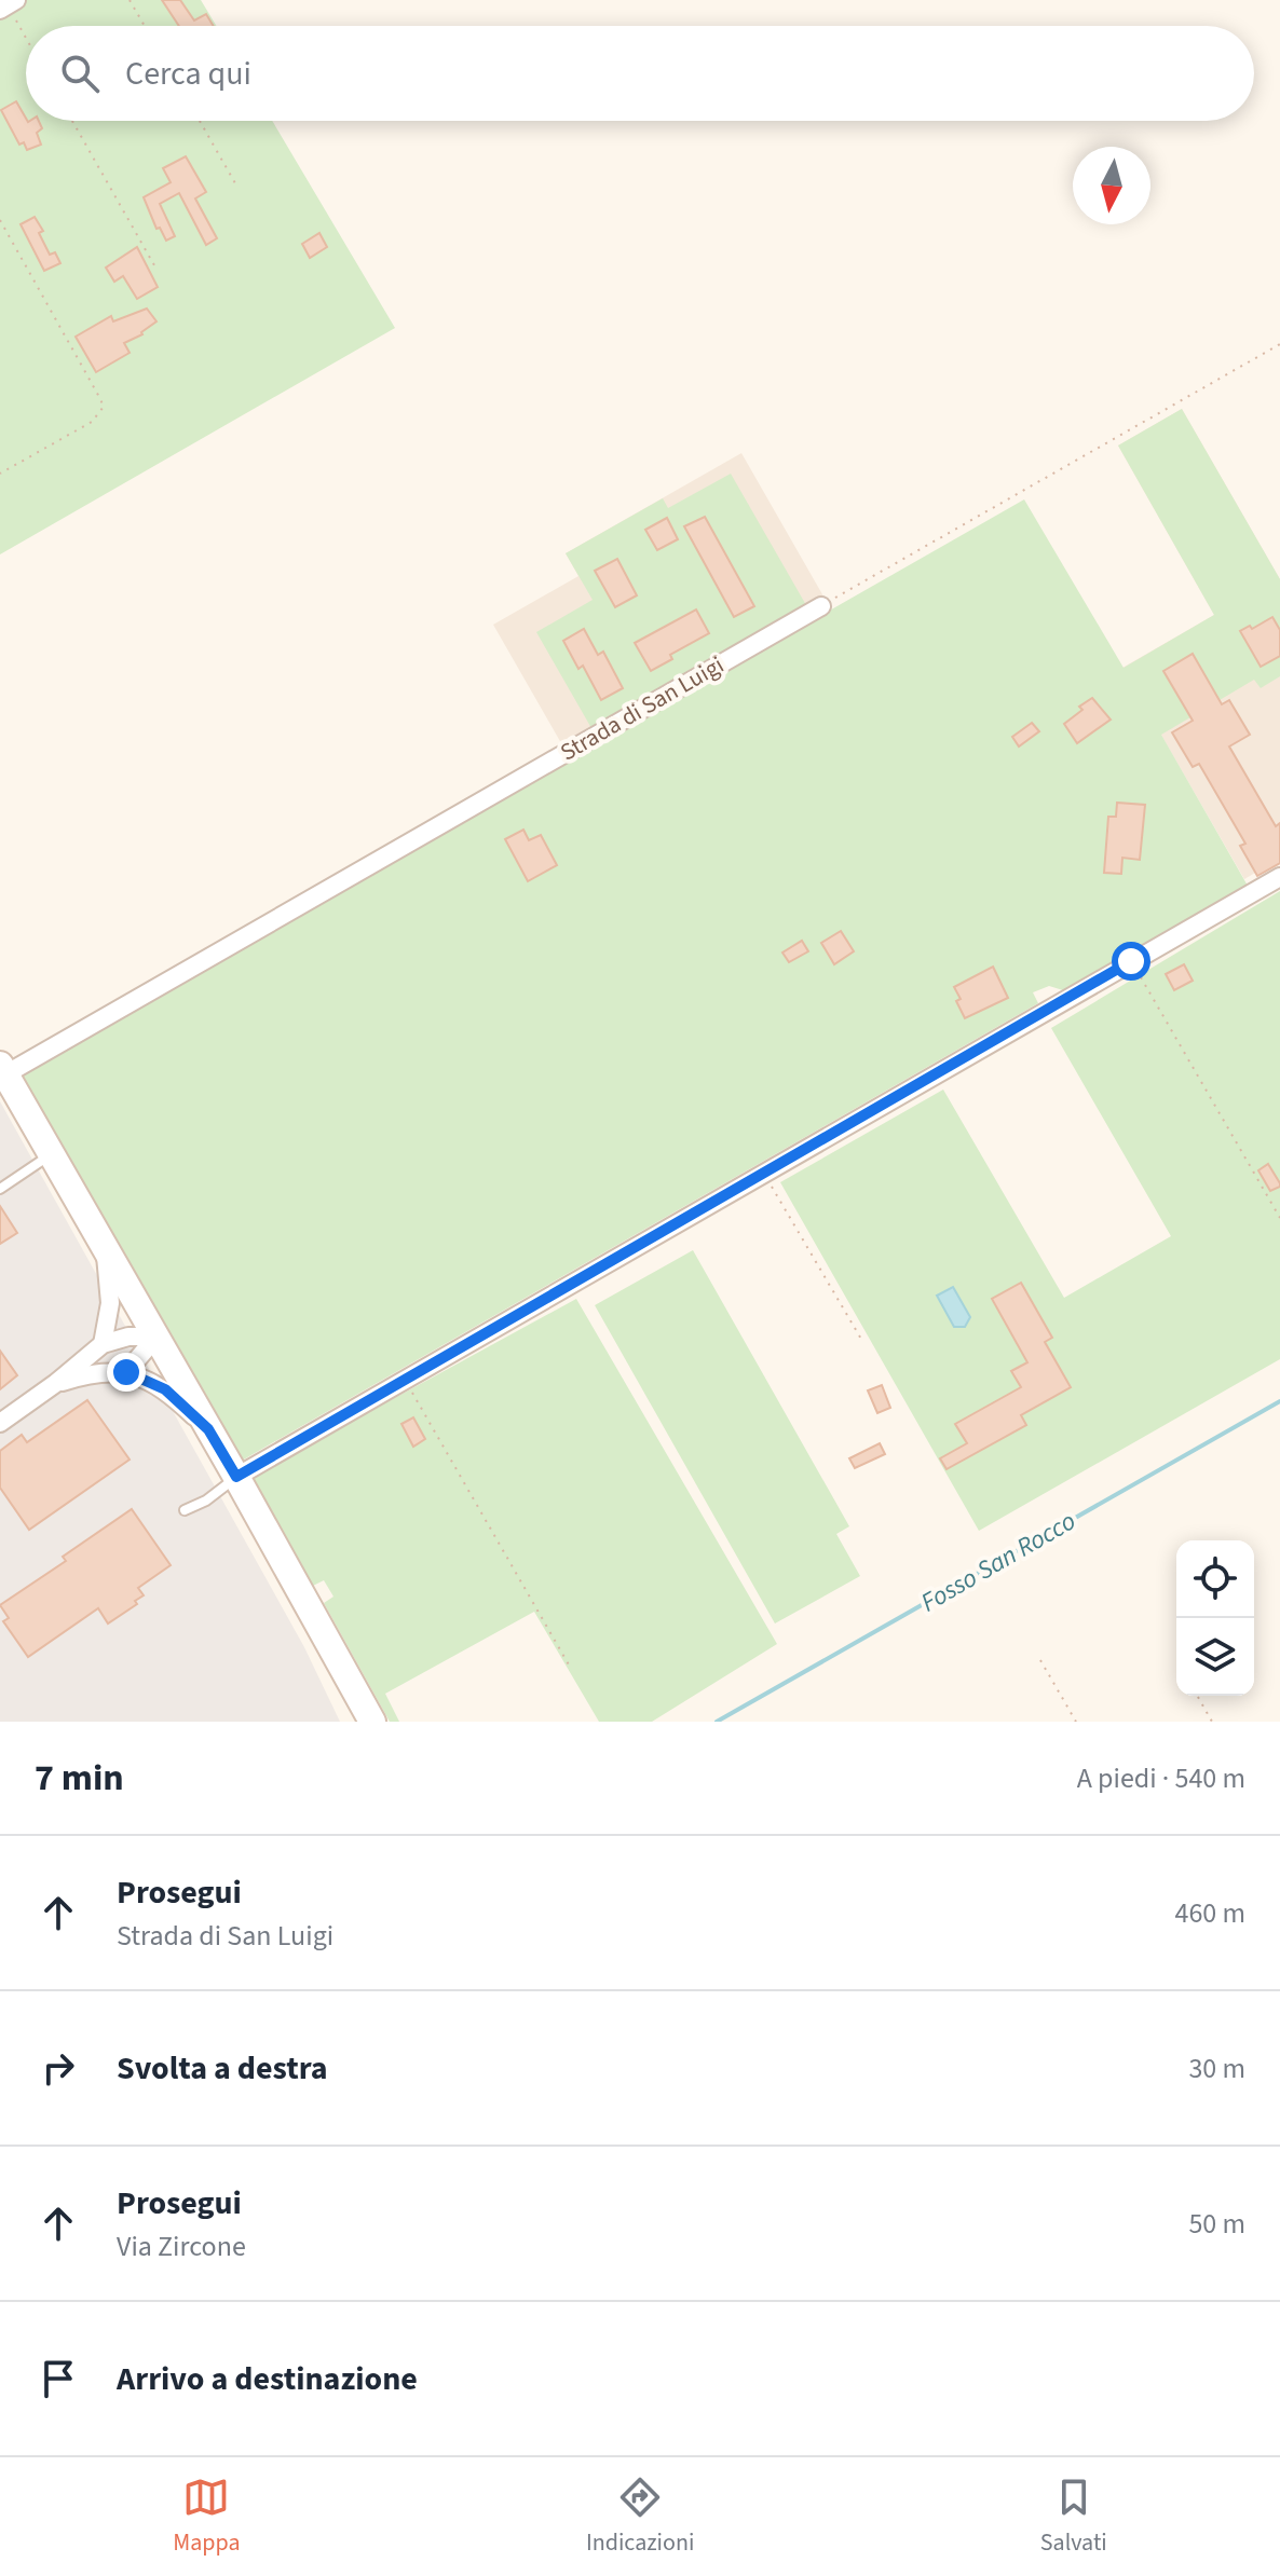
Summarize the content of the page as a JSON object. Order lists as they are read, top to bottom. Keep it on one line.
{"streets":{"street":["Strada di San Luigi"]},"water":["Fosso San Rocco"],"north":"bottom","page":{"search":"Cerca qui","heading":["7 min","A piedi · 540 m"],"list":[["Prosegui","Strada di San Luigi","460 m"],["Svolta a destra","30 m"],["Prosegui","Via Zircone","50 m"],"Arrivo a destinazione"],"nav":["Mappa","Indicazioni","Salvati"]}}
